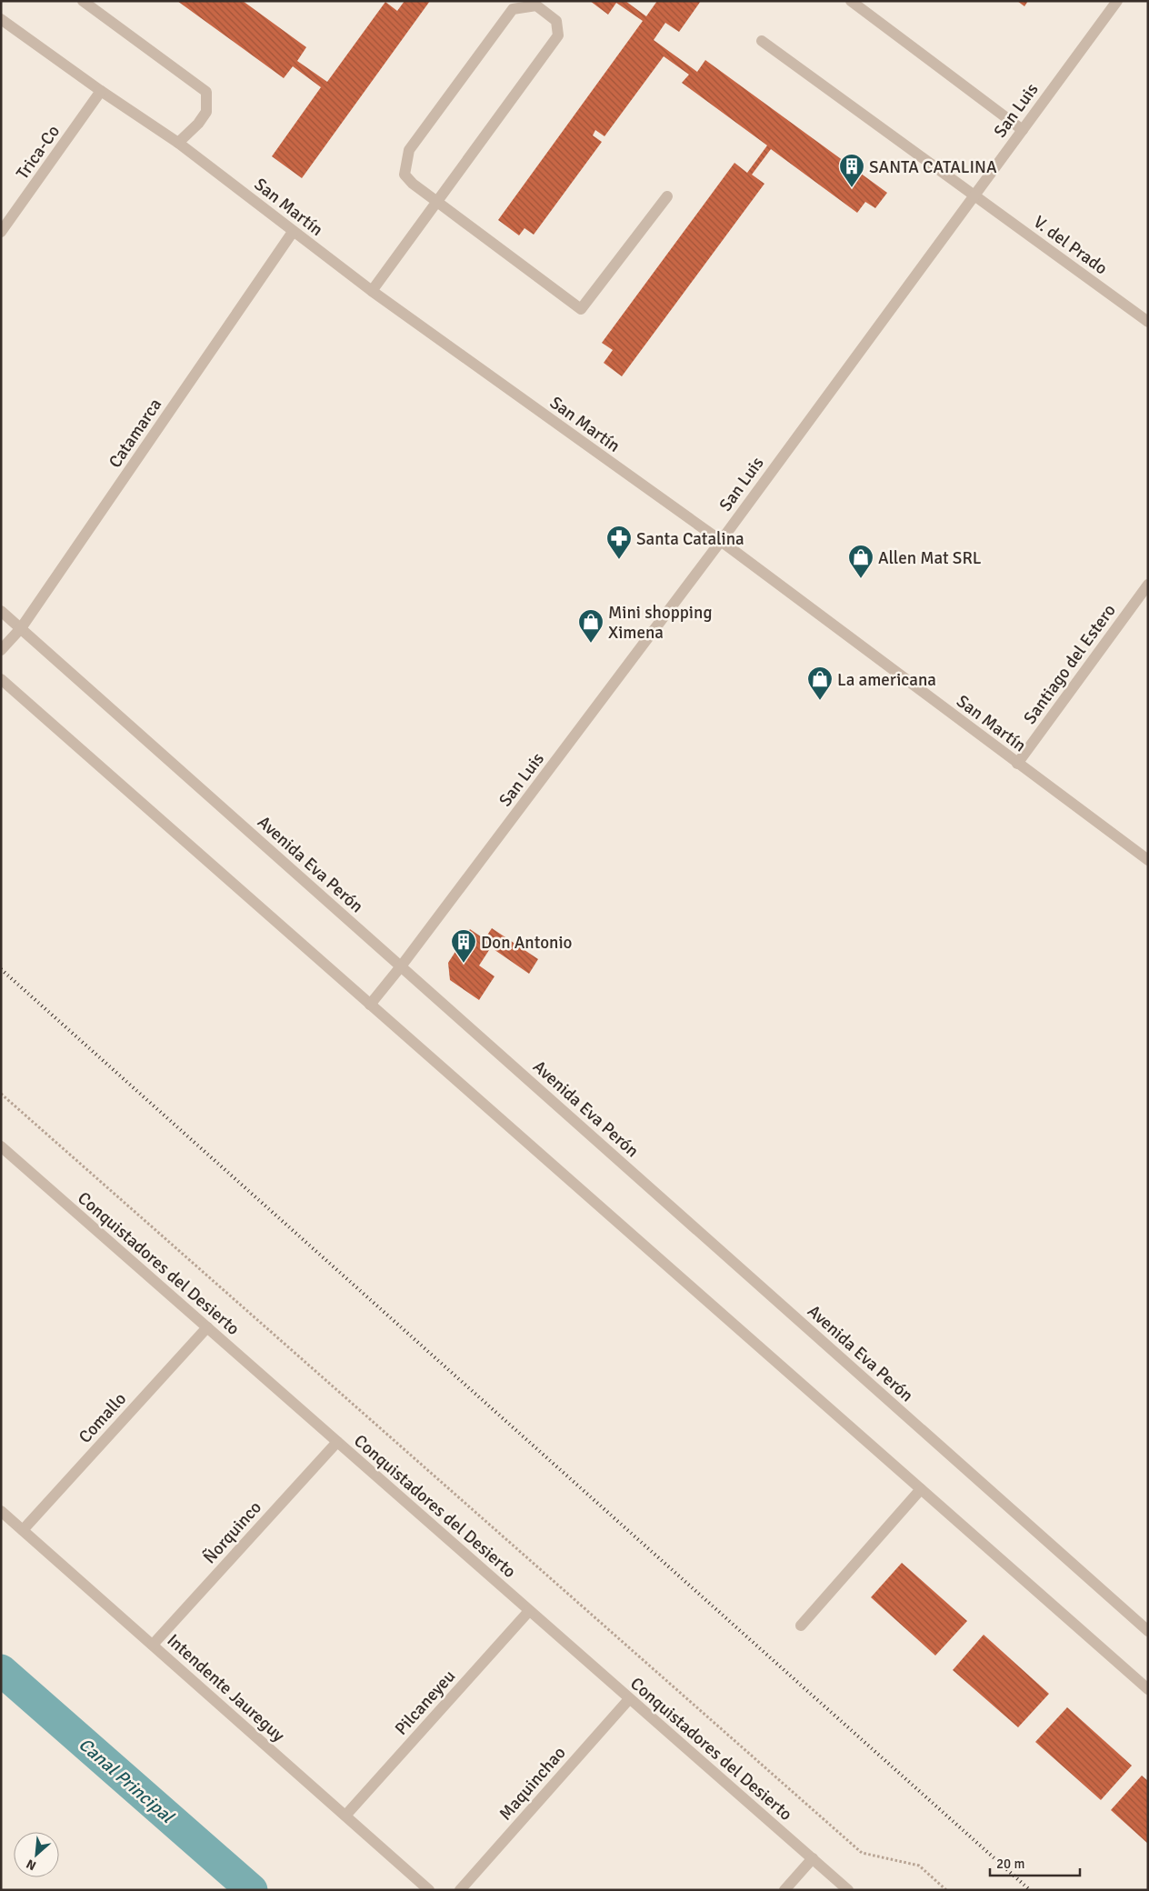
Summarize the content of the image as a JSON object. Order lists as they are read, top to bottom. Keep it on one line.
{"streets":{"street":["San Luis","Trica-Co","San Martín","V. del Prado","Catamarca","Santiago del Estero","Avenida Eva Perón","Conquistadores del Desierto","Comallo","Ñorquinco","Intendente Jaureguy","Pilcaneyeu","Maquinchao"]},"crossings":[["San Luis","San Martín"],["San Luis","V. del Prado"],["San Luis","Avenida Eva Perón"],["Trica-Co","San Martín"],["San Martín","Catamarca"],["San Martín","Santiago del Estero"],["Catamarca","Avenida Eva Perón"],["Conquistadores del Desierto","Comallo"],["Conquistadores del Desierto","Ñorquinco"],["Conquistadores del Desierto","Pilcaneyeu"],["Conquistadores del Desierto","Maquinchao"],["Comallo","Intendente Jaureguy"],["Ñorquinco","Intendente Jaureguy"],["Intendente Jaureguy","Pilcaneyeu"]],"water":["Canal Principal"],"places":{"building":["SANTA CATALINA","Don Antonio"],"pharmacy":["Santa Catalina"],"shop":["Allen Mat SRL","Mini shopping Ximena","La americana"]},"scale_bar":"20 m","north":"bottom left"}
